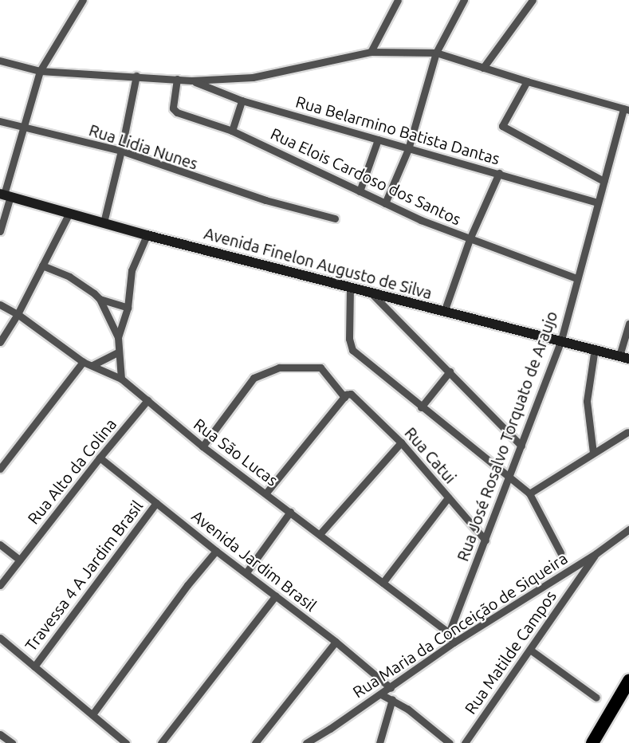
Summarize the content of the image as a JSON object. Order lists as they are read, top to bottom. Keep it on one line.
{"streets":{"street":["Rua Belarmino Batista Dantas","Rua Lidia Nunes","Rua Elois Cardoso dos Santos","Avenida Finelon Augusto de Silva","Rua José Rosalvo Torquato de Araujo","Rua São Lucas","Rua Catui","Rua Alto da Colina","Avenida Jardim Brasil","Travessa 4 A Jardim Brasil","Rua Maria da Conceição de Siqueira","Rua Matilde Campos"]},"crossings":[["Rua Belarmino Batista Dantas","Rua José Rosalvo Torquato de Araujo"],["Rua Elois Cardoso dos Santos","Rua José Rosalvo Torquato de Araujo"],["Avenida Finelon Augusto de Silva","Rua José Rosalvo Torquato de Araujo"],["Rua José Rosalvo Torquato de Araujo","Rua São Lucas"],["Rua José Rosalvo Torquato de Araujo","Rua Catui"],["Rua São Lucas","Rua Catui"],["Rua São Lucas","Rua Alto da Colina"],["Rua Alto da Colina","Avenida Jardim Brasil"],["Avenida Jardim Brasil","Travessa 4 A Jardim Brasil"],["Avenida Jardim Brasil","Rua Maria da Conceição de Siqueira"],["Rua Maria da Conceição de Siqueira","Rua Matilde Campos"]]}
